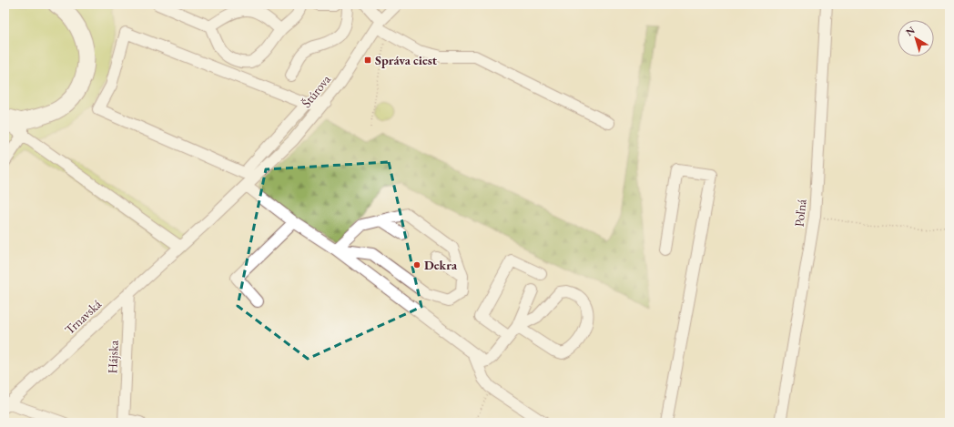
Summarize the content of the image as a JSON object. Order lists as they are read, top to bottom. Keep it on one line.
{"streets":{"street":["Štúrova","Poľná","Trnavská","Hájska"]},"crossings":[["Štúrova","Trnavská"],["Trnavská","Hájska"]],"places":{"transit":["Správa ciest"],"other":["Dekra"]},"north":"top left"}
